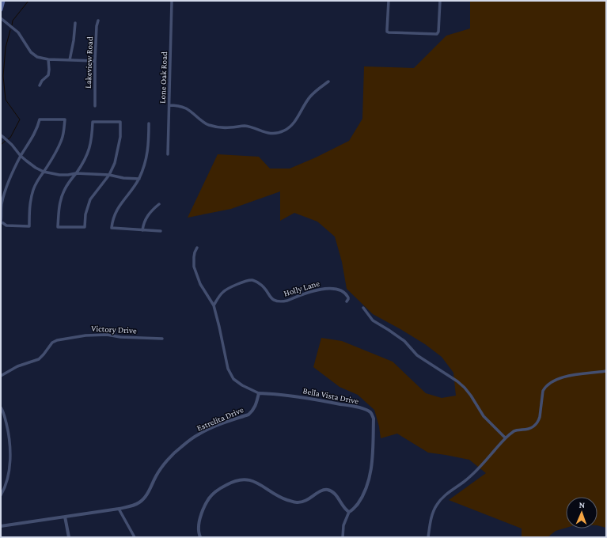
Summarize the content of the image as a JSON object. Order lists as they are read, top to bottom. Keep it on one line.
{"streets":{"street":["Lakeview Road","Lone Oak Road","Holly Lane","Victory Drive","Bella Vista Drive","Estrelita Drive"]},"crossings":[["Bella Vista Drive","Estrelita Drive"]],"north":"top"}
